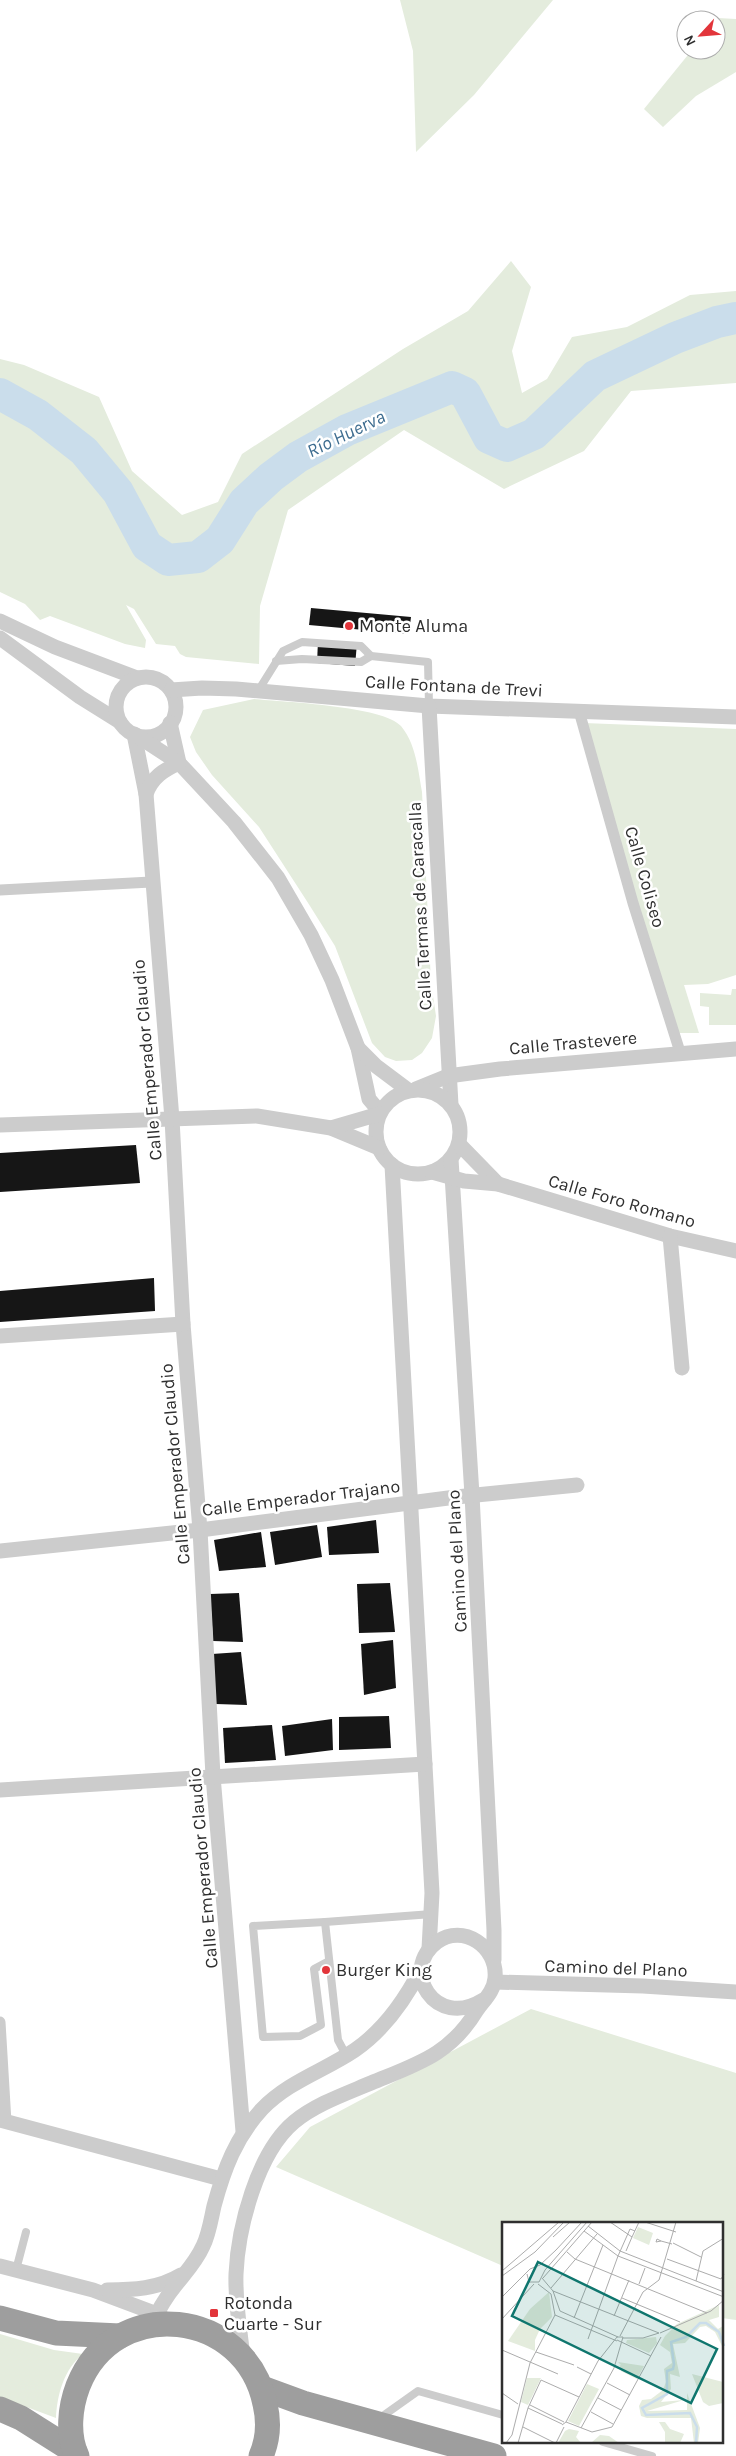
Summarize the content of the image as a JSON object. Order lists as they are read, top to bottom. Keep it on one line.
{"streets":{"street":["Calle Fontana de Trevi","Calle Coliseo","Calle Termas de Caracalla","Calle Trastevere","Calle Emperador Claudio","Calle Foro Romano","Calle Emperador Trajano","Camino del Plano"]},"crossings":[["Calle Fontana de Trevi","Calle Coliseo"],["Calle Fontana de Trevi","Calle Termas de Caracalla"],["Calle Fontana de Trevi","Calle Emperador Claudio"],["Calle Coliseo","Calle Trastevere"],["Calle Termas de Caracalla","Calle Trastevere"],["Calle Termas de Caracalla","Calle Foro Romano"],["Calle Termas de Caracalla","Camino del Plano"],["Calle Trastevere","Calle Foro Romano"],["Calle Trastevere","Camino del Plano"],["Calle Emperador Claudio","Calle Emperador Trajano"],["Calle Foro Romano","Camino del Plano"],["Calle Emperador Trajano","Camino del Plano"]],"water":["Río Huerva"],"places":{"other":["Monte Aluma","Burger King"],"transit":["Rotonda Cuarte - Sur"]},"north":"bottom left"}
